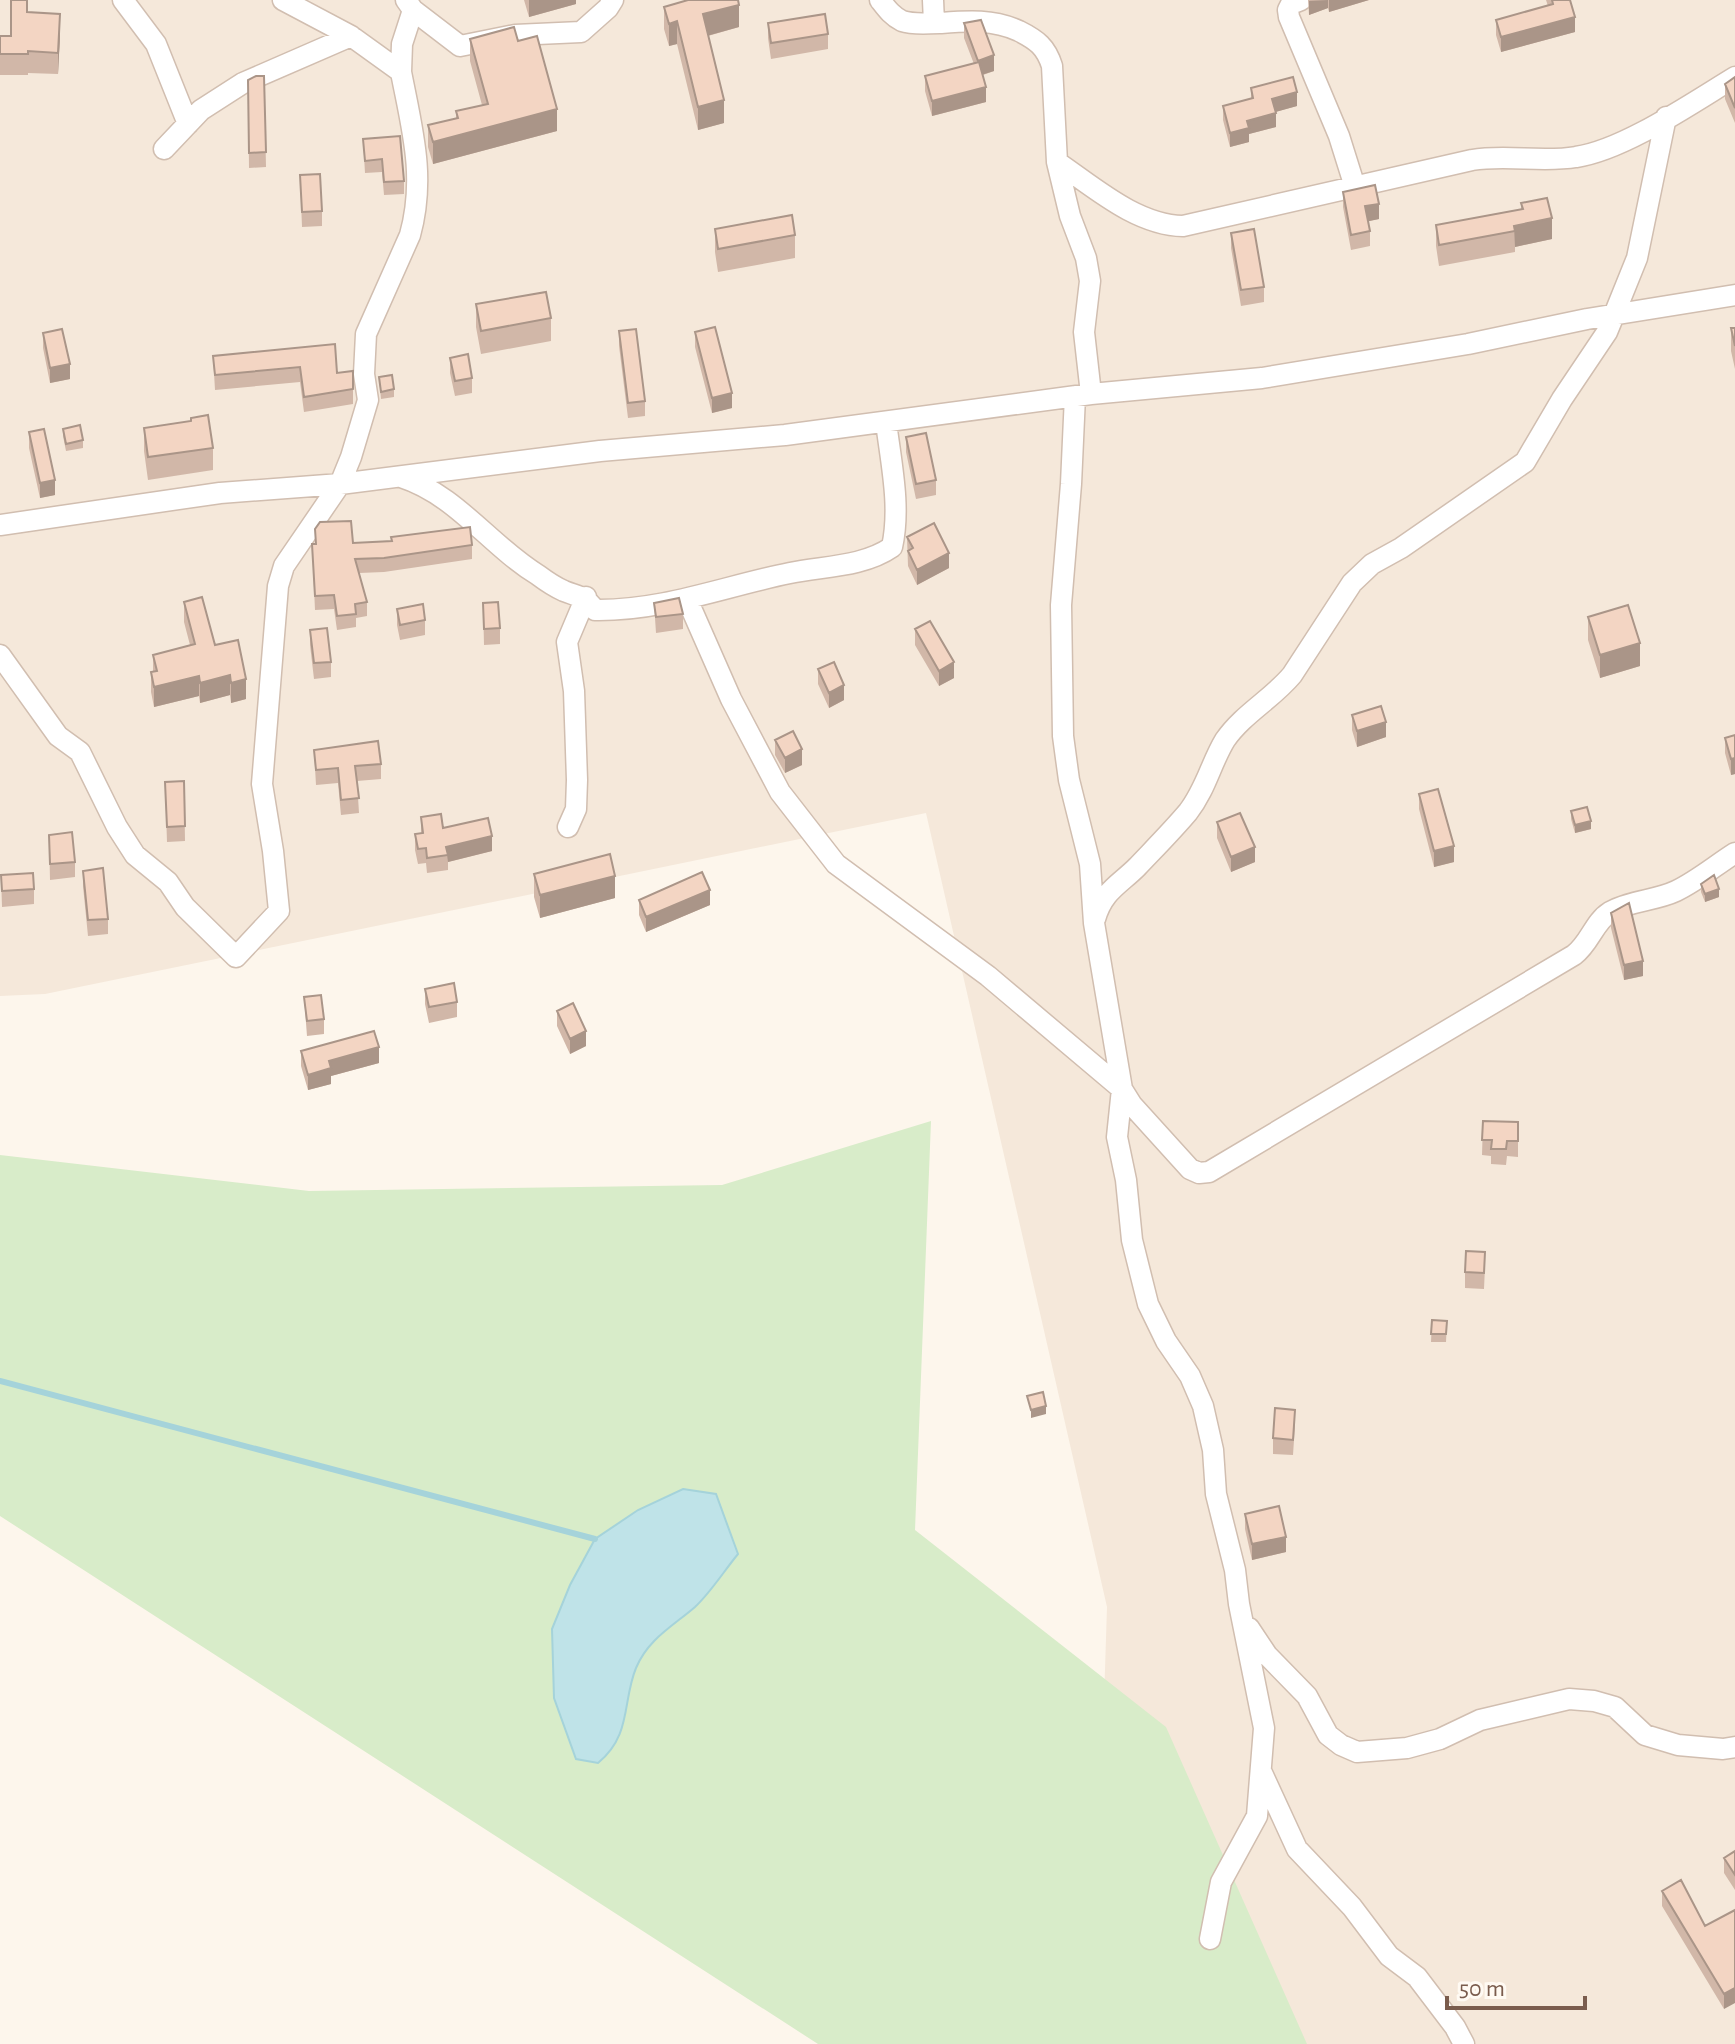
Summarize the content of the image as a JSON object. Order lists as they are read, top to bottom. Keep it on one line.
{"scale_bar":"50 m"}
